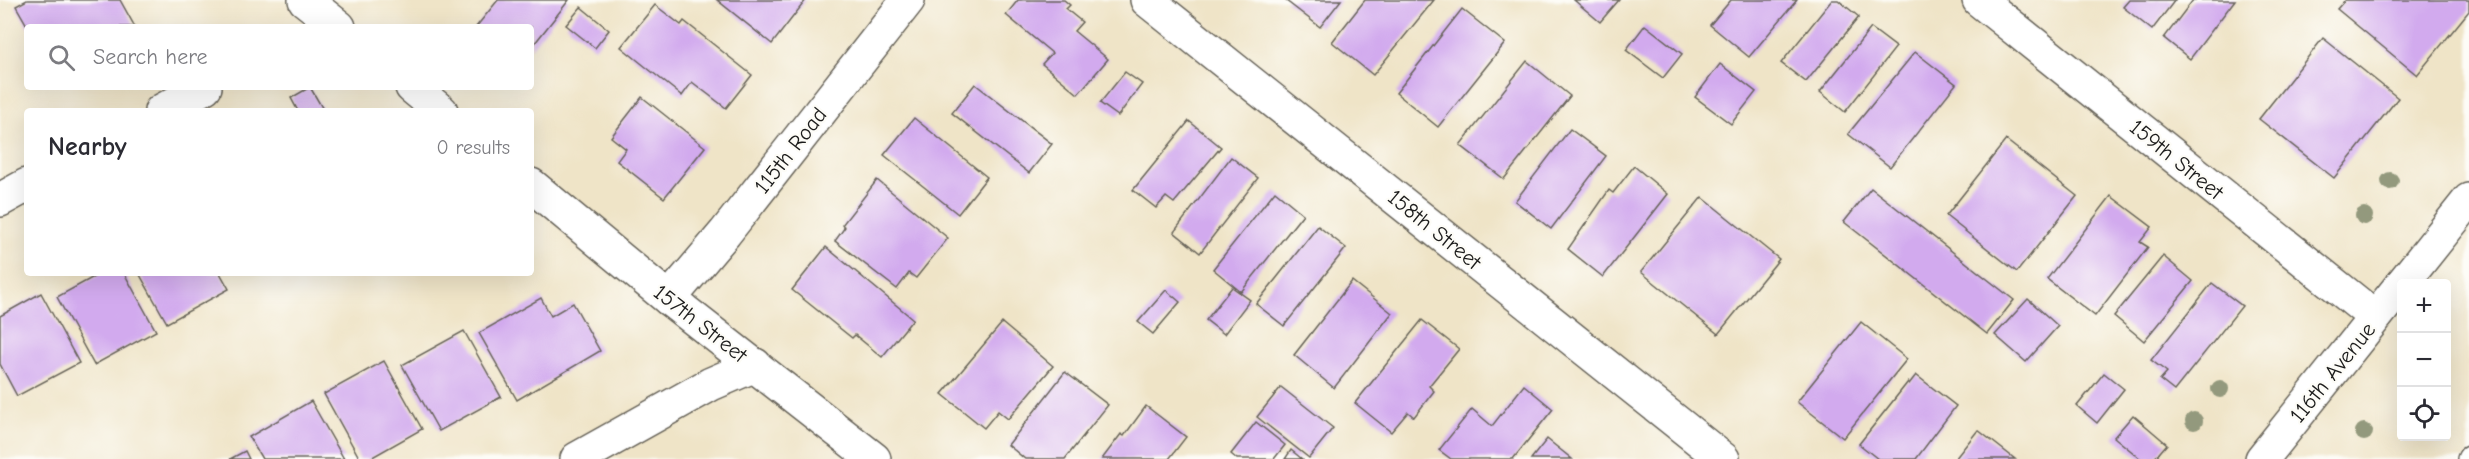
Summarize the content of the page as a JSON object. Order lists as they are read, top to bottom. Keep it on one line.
{"streets":{"street":["115th Road","159th Street","158th Street","157th Street","116th Avenue"]},"crossings":[["115th Road","157th Street"],["159th Street","116th Avenue"]],"page":{"search":"Search here","heading":["Nearby","0 results"],"map_buttons":["+","−"]}}
